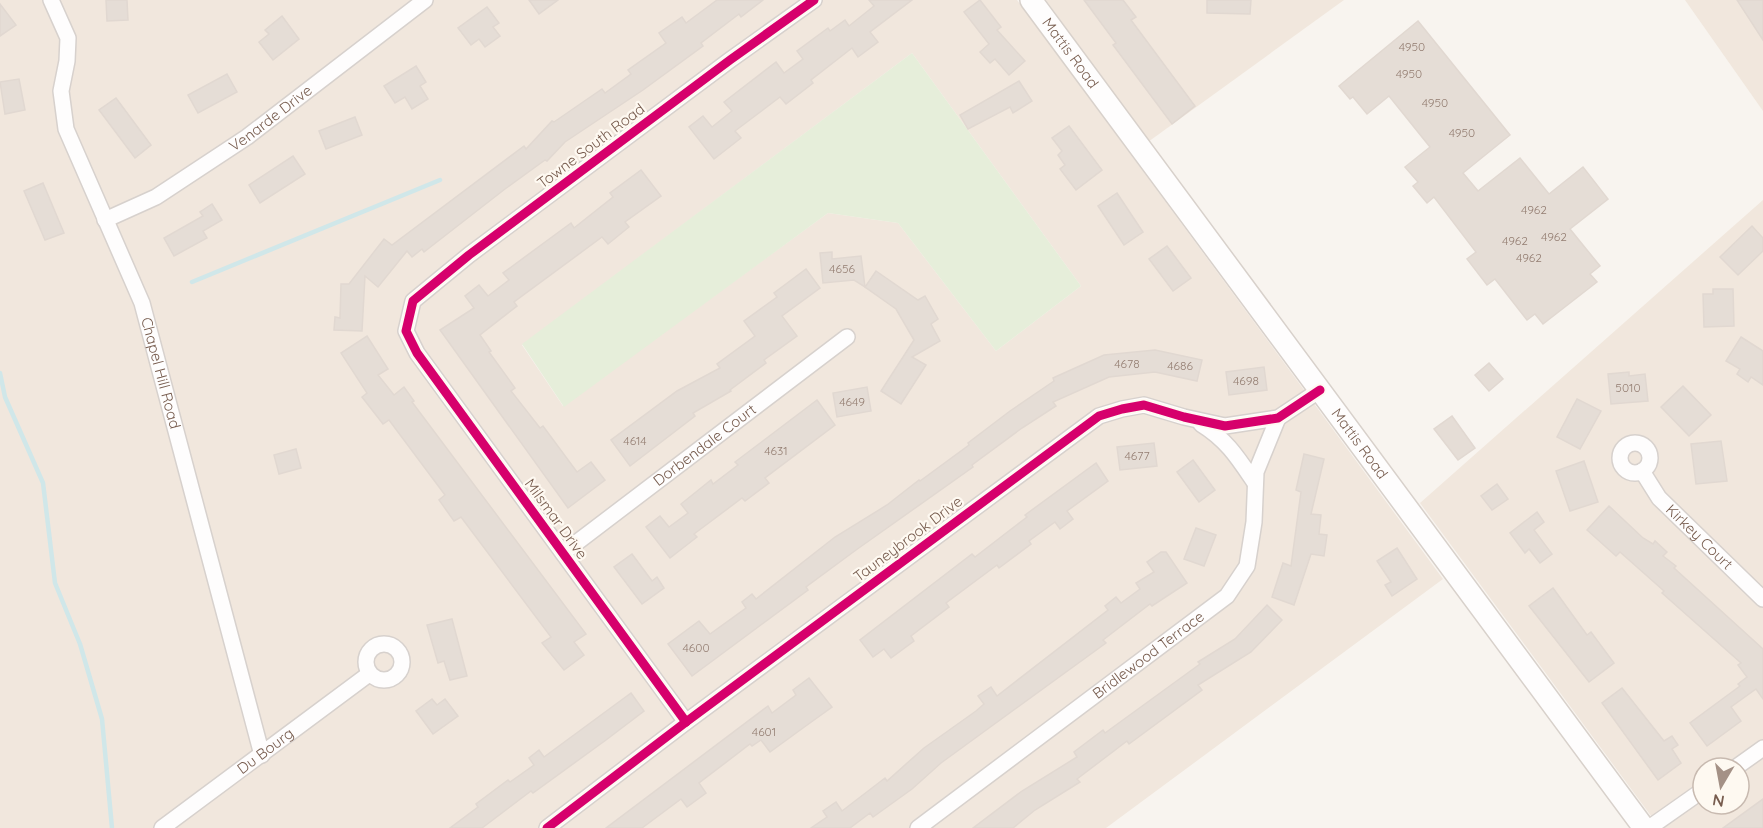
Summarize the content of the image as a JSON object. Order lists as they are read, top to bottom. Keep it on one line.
{"streets":{"main road":["Mattis Road"],"street":["Venarde Drive","Towne South Road","Chapel Hill Road","Dorbendale Court","Milsmar Drive","Kirkey Court","Tauneybrook Drive","Bridlewood Terrace","Du Bourg"]},"crossings":[["Mattis Road","Tauneybrook Drive"],["Venarde Drive","Chapel Hill Road"],["Towne South Road","Milsmar Drive"],["Chapel Hill Road","Du Bourg"],["Dorbendale Court","Milsmar Drive"],["Milsmar Drive","Tauneybrook Drive"],["Tauneybrook Drive","Bridlewood Terrace"]],"house_numbers":["4950","4950","4950","4950","4962","4962","4962","4962","4656","4678","4686","4698","5010","4649","4614","4631","4677","4600","4601"],"north":"bottom"}
